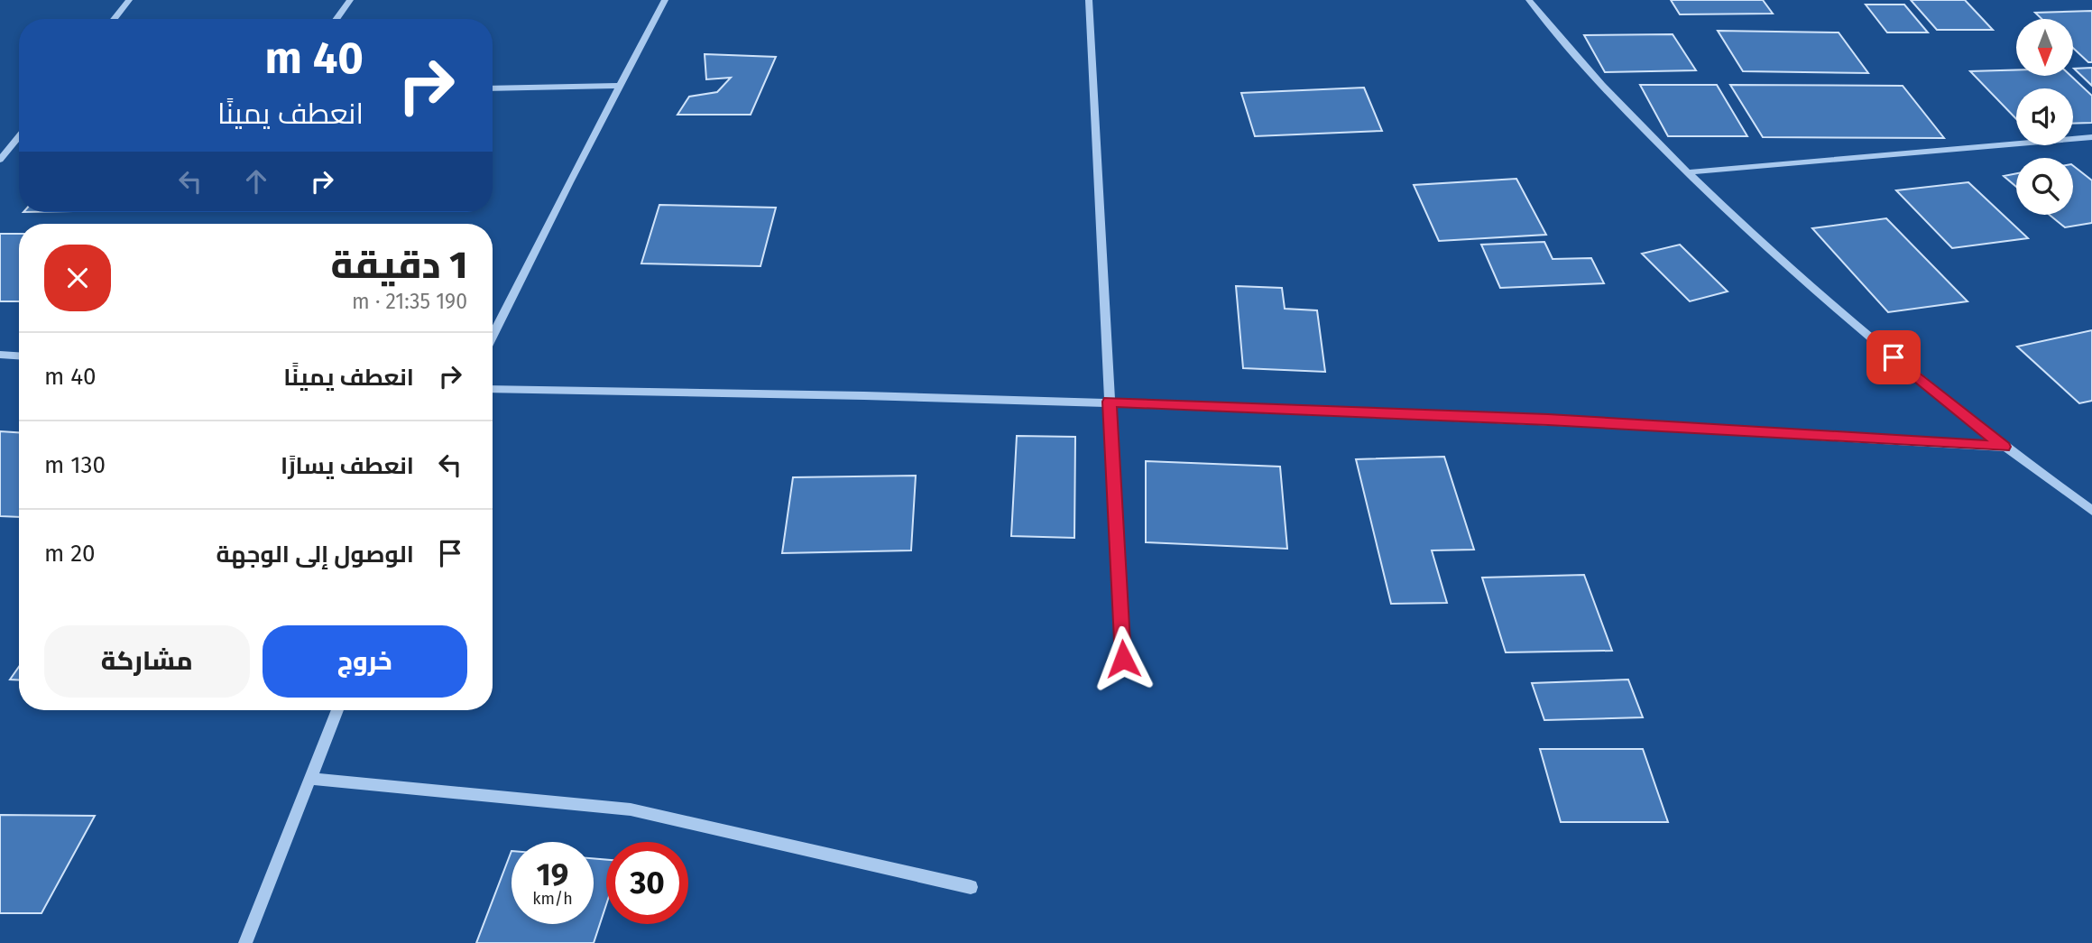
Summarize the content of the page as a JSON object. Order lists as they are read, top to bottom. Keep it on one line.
{"north":"bottom","page":{"turn":["40 m","انعطف يمينًا"],"heading":["1 دقيقة","190 m · 21:35"],"list":[{"name":"انعطف يمينًا","value":"40 m"},{"name":"انعطف يسارًا","value":"130 m"},{"name":"الوصول إلى الوجهة","value":"20 m"}],"buttons":["خروج","مشاركة"],"speed":"19 km/h","limit":"30"}}
